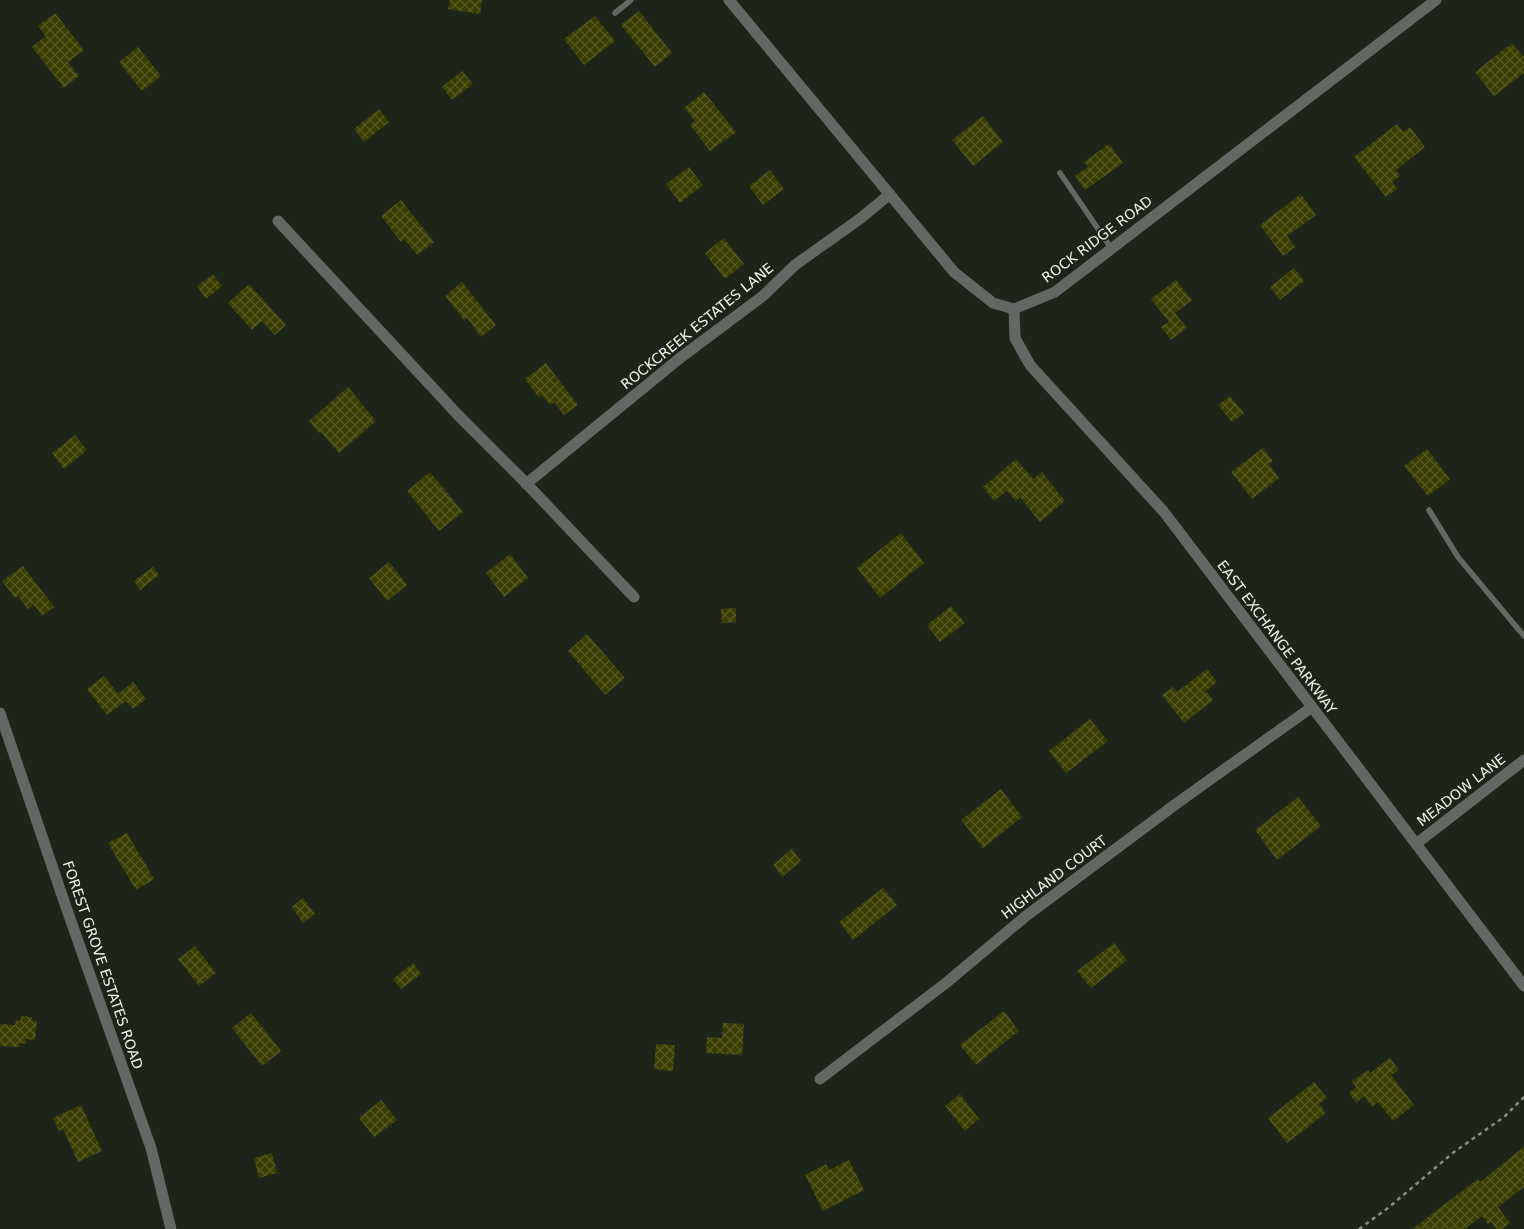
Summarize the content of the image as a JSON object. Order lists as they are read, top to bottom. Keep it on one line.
{"streets":{"street":["ROCK RIDGE ROAD","ROCKCREEK ESTATES LANE","EAST EXCHANGE PARKWAY","MEADOW LANE","HIGHLAND COURT","FOREST GROVE ESTATES ROAD"]},"crossings":[["ROCK RIDGE ROAD","EAST EXCHANGE PARKWAY"],["EAST EXCHANGE PARKWAY","MEADOW LANE"],["EAST EXCHANGE PARKWAY","HIGHLAND COURT"]]}
